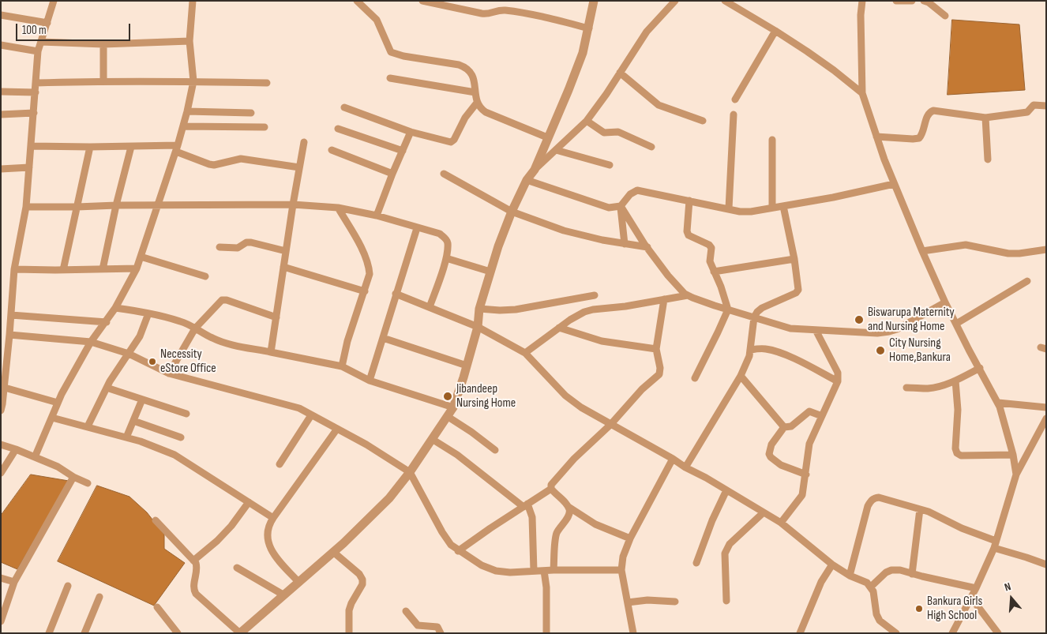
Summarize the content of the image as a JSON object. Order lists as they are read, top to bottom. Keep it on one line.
{"places":["Biswarupa Maternity and Nursing Home","City Nursing Home,Bankura","Necessity eStore Office","Jibandeep Nursing Home","Bankura Girls High School"],"scale_bar":"100 m","north":"top"}
